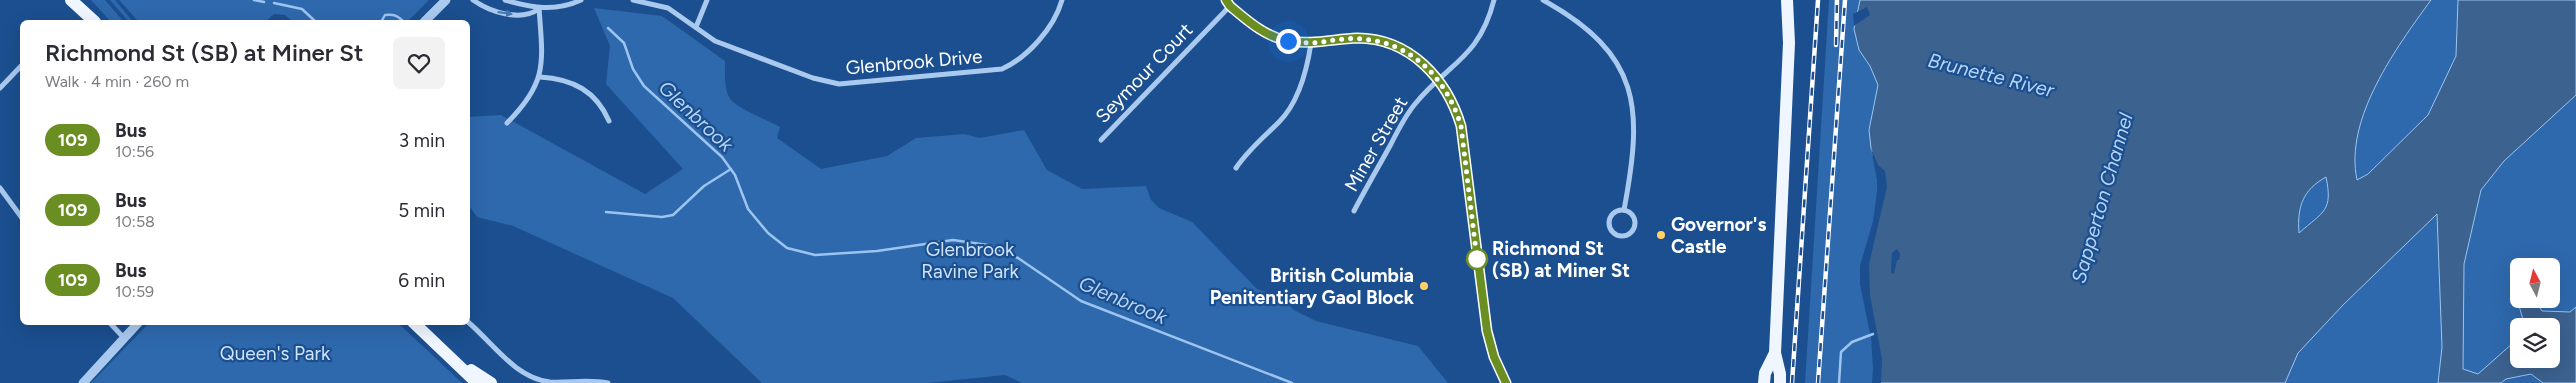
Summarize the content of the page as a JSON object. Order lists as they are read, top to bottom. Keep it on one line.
{"streets":{"street":["Glenbrook Drive","Seymour Court","Miner Street"]},"water":["Brunette River","Glenbrook","Sapperton Channel"],"parks":["Glenbrook Ravine Park","Queen's Park"],"places":["Governor's Castle","Richmond St (SB) at Miner St","British Columbia Penitentiary Gaol Block"],"lines":["bus line 109"],"north":"top","page":{"heading":["Richmond St (SB) at Miner St","Walk · 4 min · 260 m"],"list":[{"mark":"109","name":"Bus","note":"10:56","value":"3 min"},{"mark":"109","name":"Bus","note":"10:58","value":"5 min"},{"mark":"109","name":"Bus","note":"10:59","value":"6 min"}]}}
